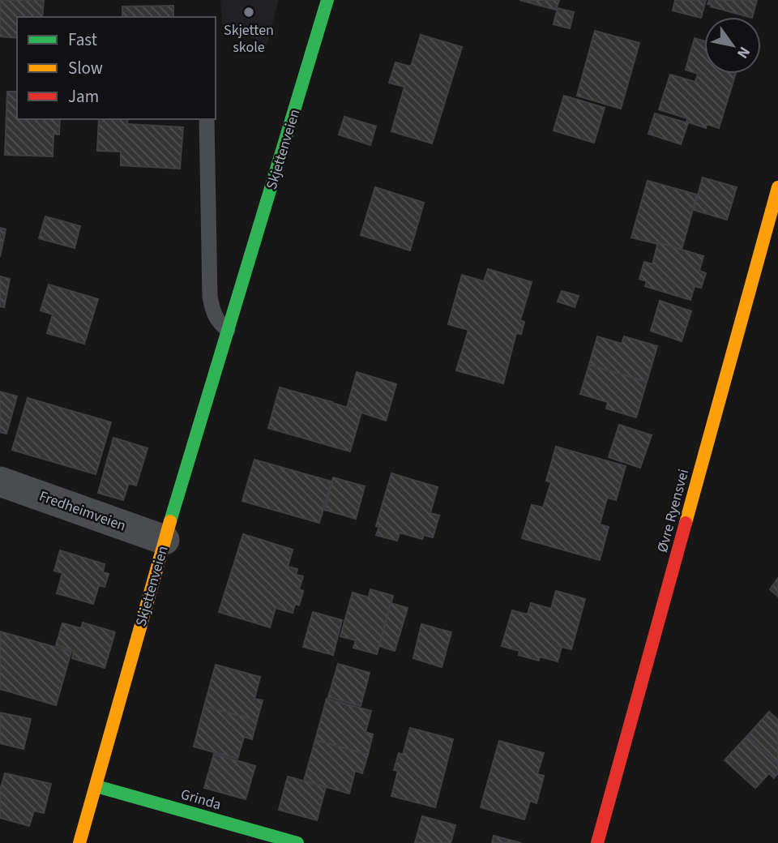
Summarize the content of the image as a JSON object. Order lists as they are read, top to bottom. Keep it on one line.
{"streets":{"street":["Skjettenveien","Fredheimveien","Øvre Ryensvei","Grinda"]},"crossings":[["Skjettenveien","Fredheimveien"],["Skjettenveien","Grinda"]],"places":["Skjetten skole"],"legend":["Fast","Slow","Jam"],"north":"bottom right"}
